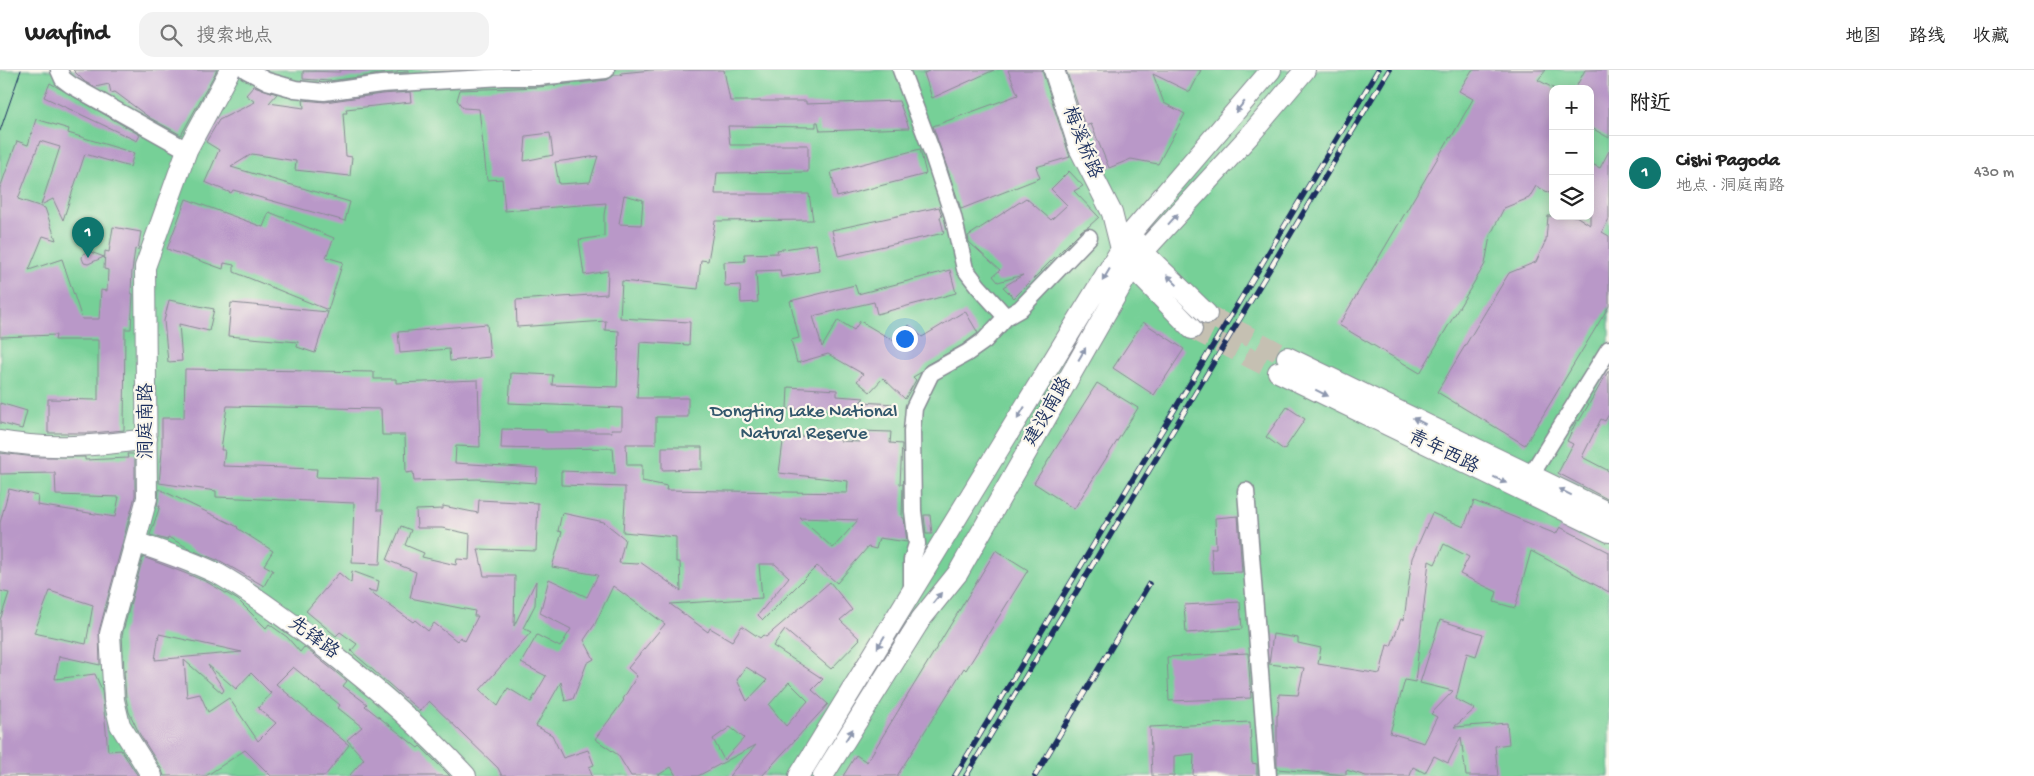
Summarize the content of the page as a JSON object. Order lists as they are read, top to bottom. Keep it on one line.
{"streets":{"main road":["梅溪桥路","建设南路","洞庭南路","青年西路","先锋路"]},"crossings":[["梅溪桥路","建设南路"],["洞庭南路","先锋路"]],"parks":["Dongting Lake National Natural Reserve"],"page":{"header":"Wayfind","search":"搜索地点","nav":["地图","路线","收藏"],"heading":"附近","map_buttons":["+","−"],"list":[{"mark":"1","name":"Cishi Pagoda","note":"地点 · 洞庭南路","value":"430 m"}],"pins":"1"}}
